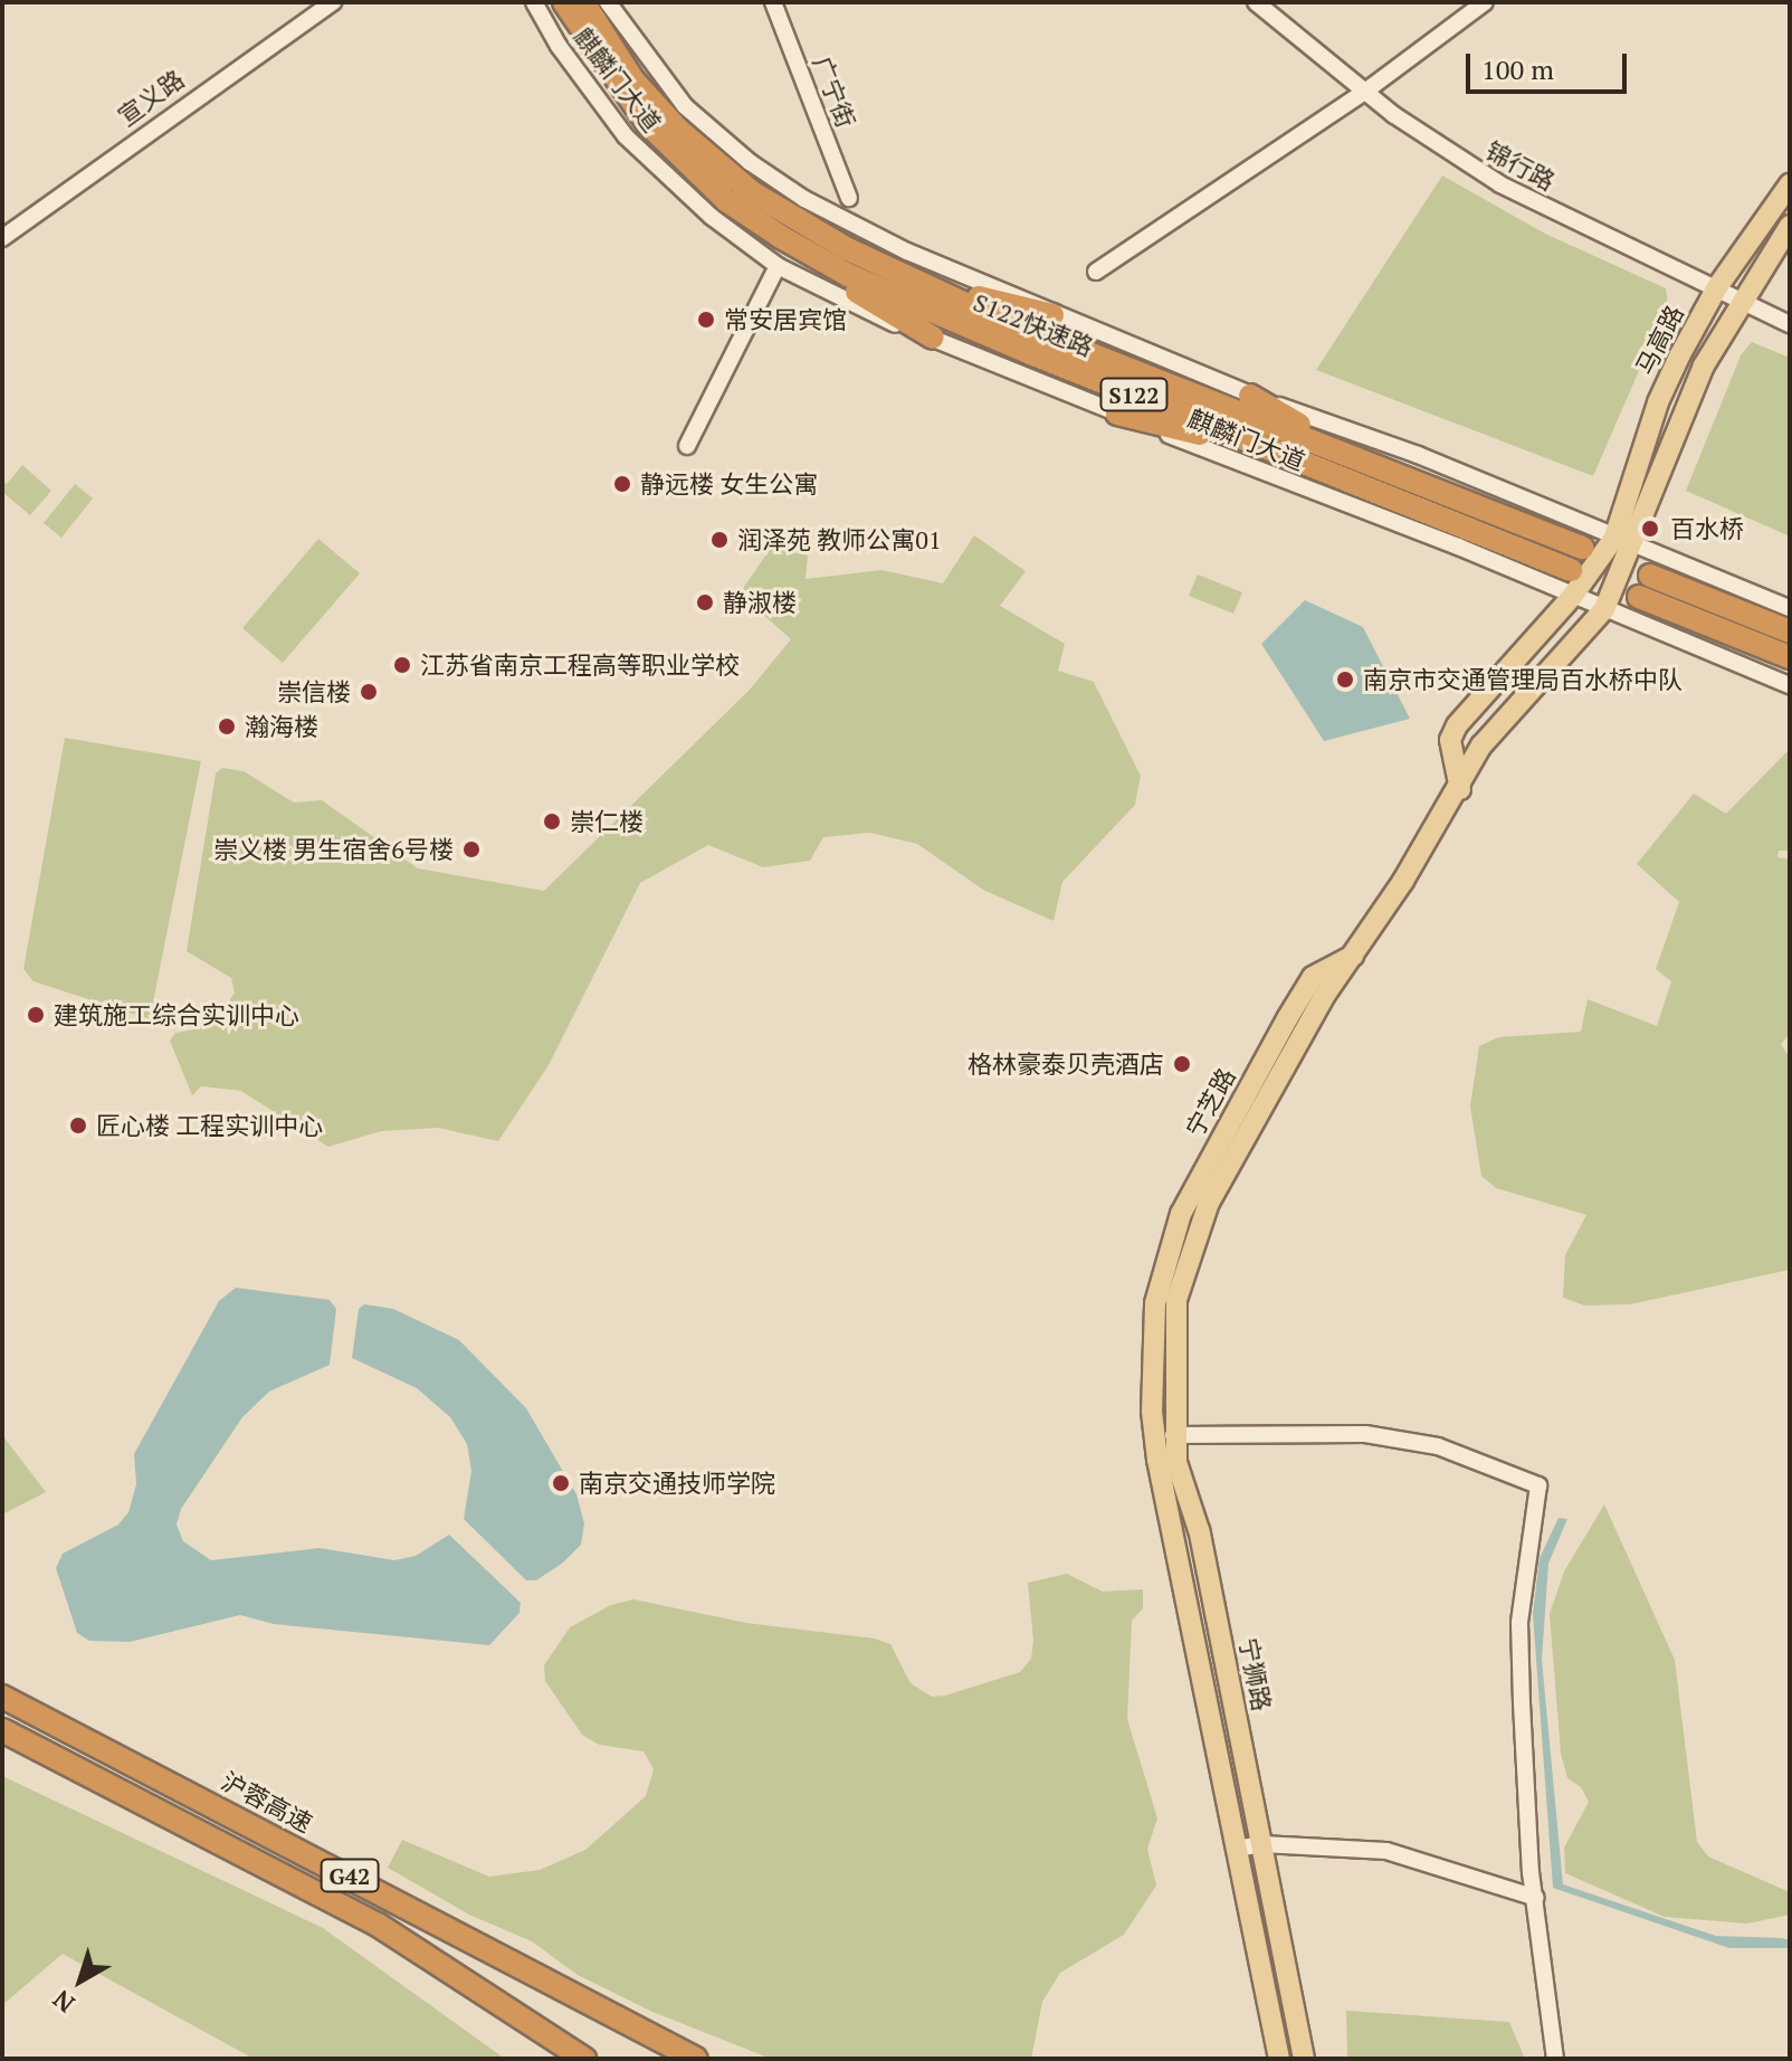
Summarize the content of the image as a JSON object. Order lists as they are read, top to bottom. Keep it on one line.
{"streets":{"highway":["S122快速路","S122","沪蓉高速","G42"],"main road":["马高路","宁芝路","宁狮路"],"street":["麒麟门大道","广宁街","宣义路","锦行路"]},"crossings":[["麒麟门大道","马高路"],["麒麟门大道","宁芝路"],["锦行路","马高路"],["马高路","宁芝路"],["宁芝路","宁狮路"]],"places":["常安居宾馆","静远楼 女生公寓","百水桥","润泽苑 教师公寓01","静淑楼","江苏省南京工程高等职业学校","南京市交通管理局百水桥中队","崇信楼","瀚海楼","崇仁楼","崇义楼 男生宿舍6号楼","建筑施工综合实训中心","格林豪泰贝壳酒店","匠心楼 工程实训中心","南京交通技师学院"],"scale_bar":"100 m","north":"bottom left"}
